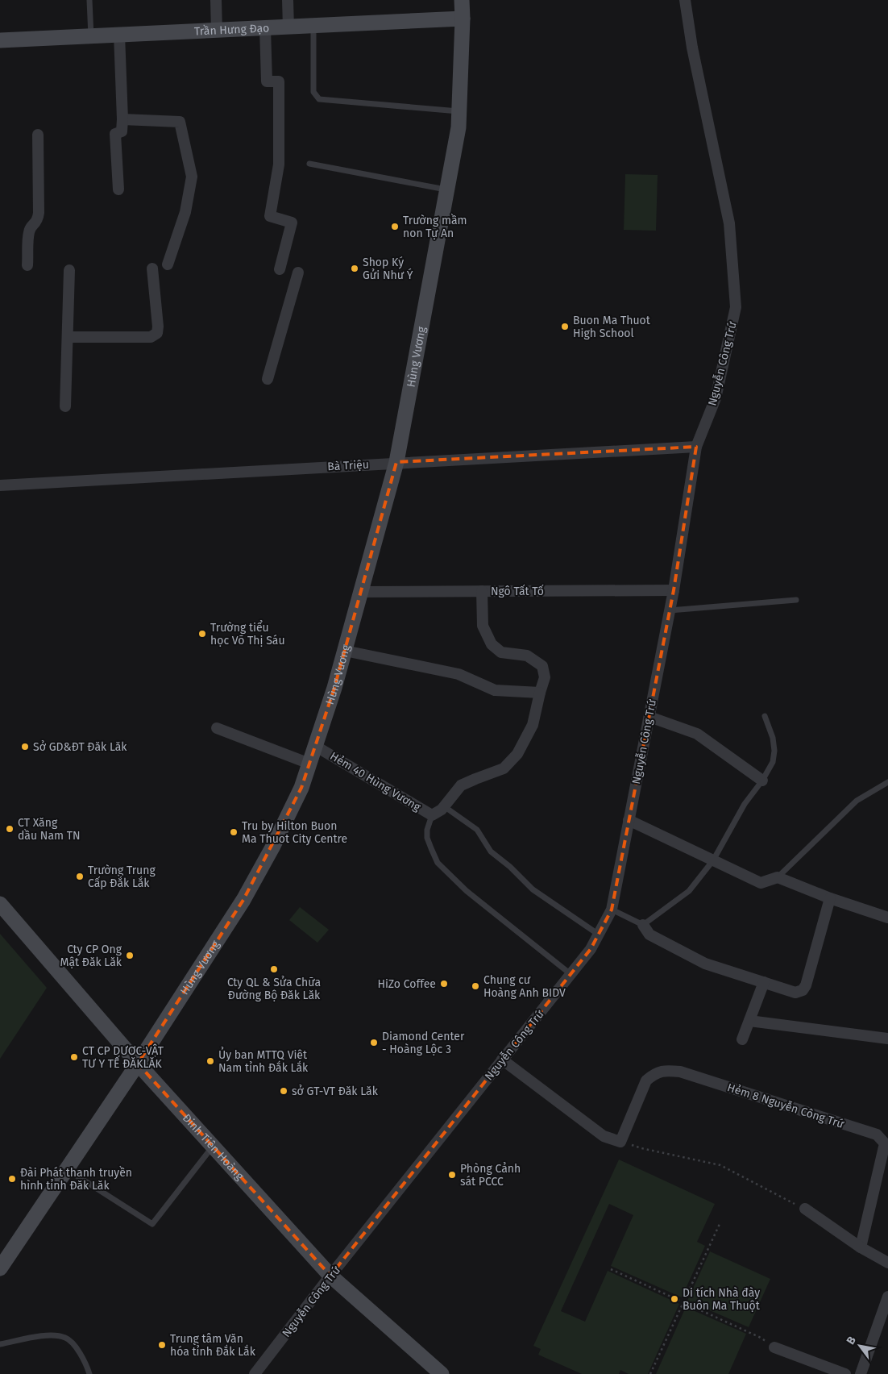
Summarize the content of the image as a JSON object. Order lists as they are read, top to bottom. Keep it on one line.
{"streets":{"street":["Trần Hưng Đạo","Hùng Vương","Nguyễn Công Trứ","Bà Triệu","Ngô Tất Tố","Hẻm 40 Hùng Vương","Hẻm 8 Nguyễn Công Trứ","Đinh Tiên Hoàng"]},"crossings":[["Trần Hưng Đạo","Hùng Vương"],["Hùng Vương","Bà Triệu"],["Hùng Vương","Ngô Tất Tố"],["Hùng Vương","Hẻm 40 Hùng Vương"],["Hùng Vương","Đinh Tiên Hoàng"],["Nguyễn Công Trứ","Bà Triệu"],["Nguyễn Công Trứ","Ngô Tất Tố"],["Nguyễn Công Trứ","Đinh Tiên Hoàng"],["Ngô Tất Tố","Hẻm 40 Hùng Vương"]],"places":["Trường mầm non Tự An","Shop Ký Gửi Như Ý","Buon Ma Thuot High School","Trường tiểu học Võ Thị Sáu","Sở GD&ĐT Đăk Lăk","CT Xăng dầu Nam TN","Tru by Hilton Buon Ma Thuot City Centre","Trường Trung Cấp Đắk Lắk","Cty CP Ong Mật Đăk Lăk","Cty QL & Sửa Chữa Đường Bộ Đăk Lăk","HiZo Coffee","Chung cư Hoàng Anh BIDV","Diamond Center - Hoàng Lộc 3","CT CP DƯỢC-VẬT TƯ Y TẾ ĐĂKLĂK","Ủy ban MTTQ Việt Nam tỉnh Đắk Lắk","sở GT-VT Đăk Lăk","Phòng Cảnh sát PCCC","Đài Phát thanh truyền hình tỉnh Đăk Lăk","Di tích Nhà đày Buôn Ma Thuột","Trung tâm Văn hóa tỉnh Đắk Lắk"],"north":"top left"}
